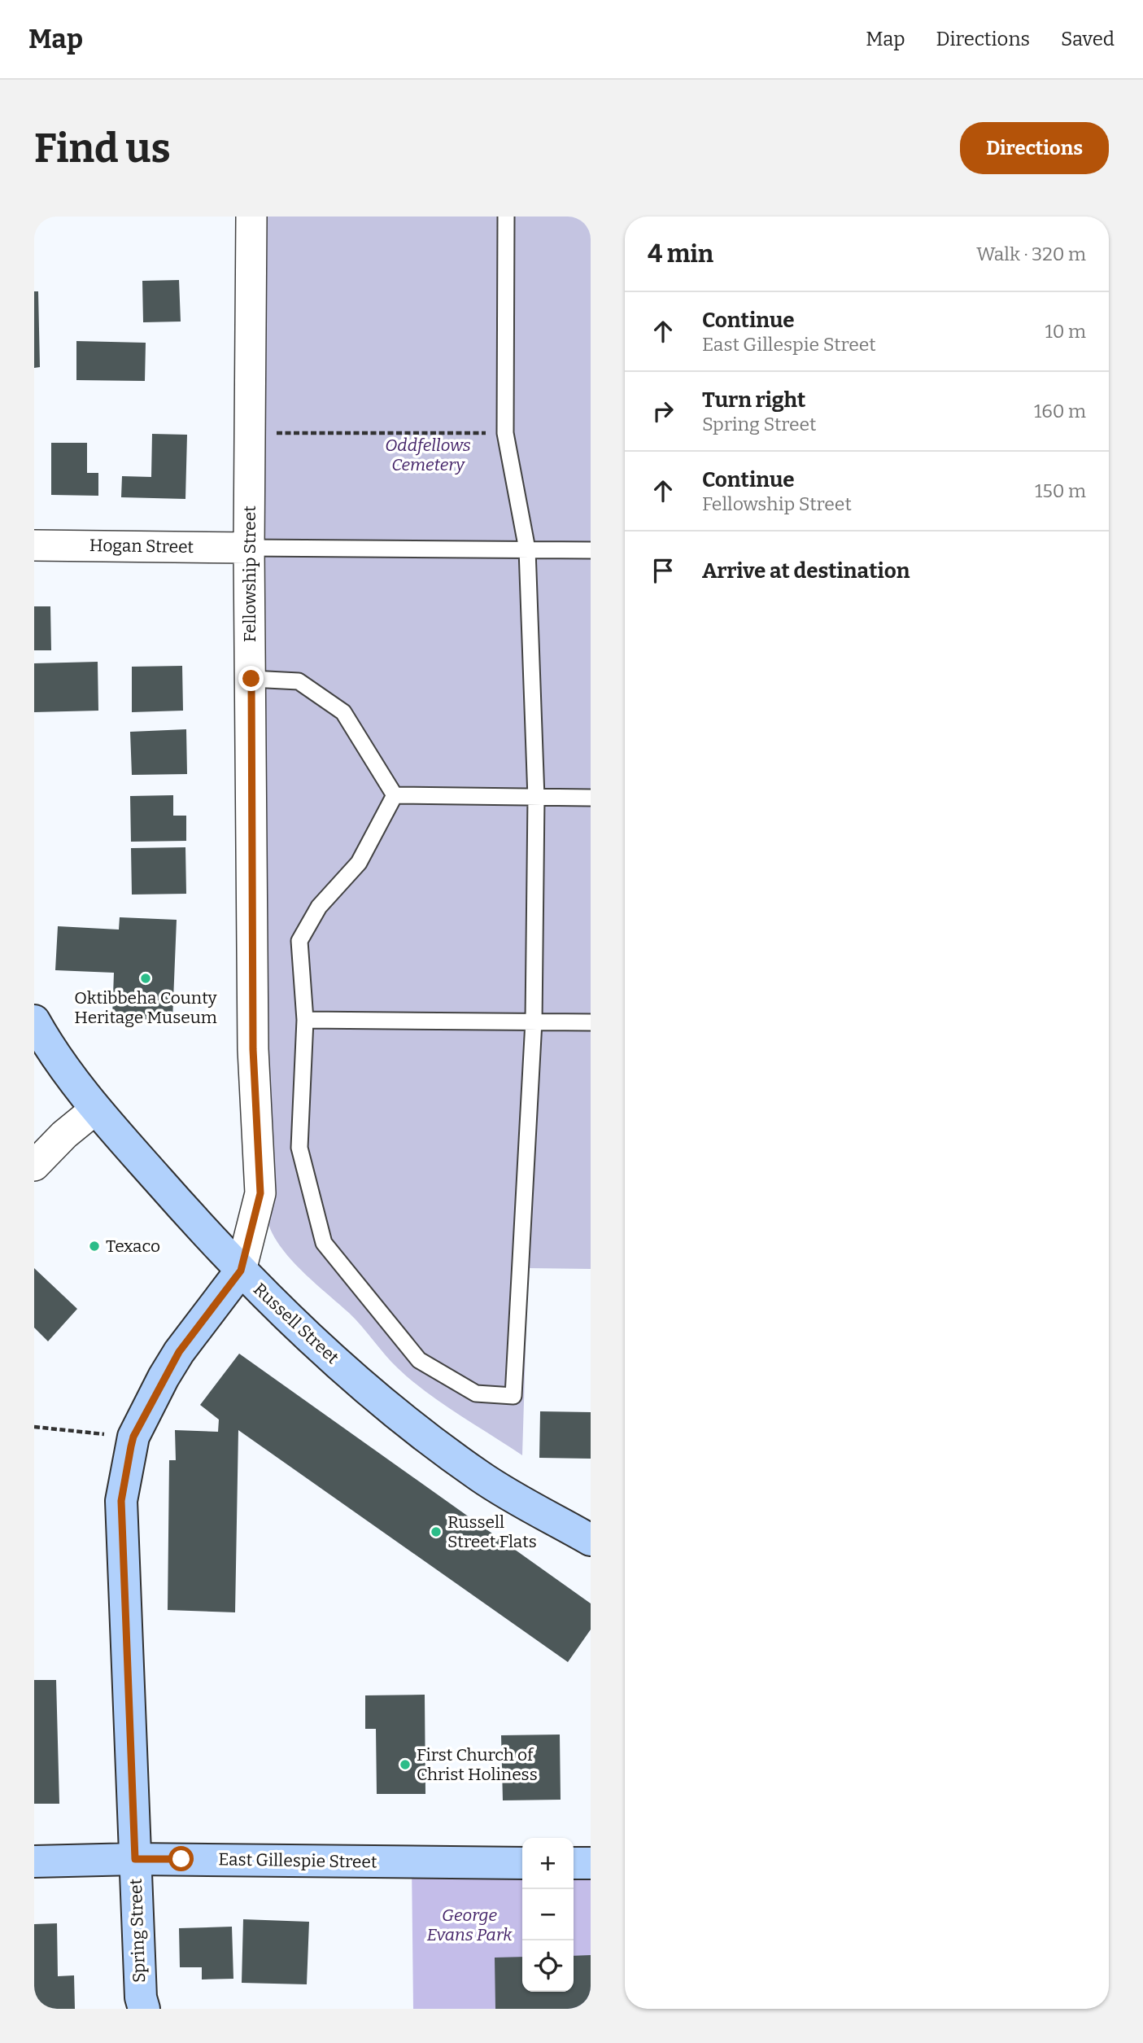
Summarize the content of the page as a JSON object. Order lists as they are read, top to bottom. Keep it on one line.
{"streets":{"street":["Hogan Street","Fellowship Street","Russell Street","East Gillespie Street","Spring Street"]},"crossings":[["Hogan Street","Fellowship Street"],["Fellowship Street","Russell Street"],["Fellowship Street","Spring Street"],["Russell Street","Spring Street"],["East Gillespie Street","Spring Street"]],"parks":["Oddfellows Cemetery","George Evans Park"],"places":["Oktibbeha County Heritage Museum","Texaco","Russell Street Flats","First Church of Christ Holiness"],"page":{"header":"Map","nav":["Map","Directions","Saved"],"buttons":"Directions","title":"Find us","heading":["4 min","Walk · 320 m"],"list":[["Continue","East Gillespie Street","10 m"],["Turn right","Spring Street","160 m"],["Continue","Fellowship Street","150 m"],"Arrive at destination"],"map_buttons":["+","−"]}}
